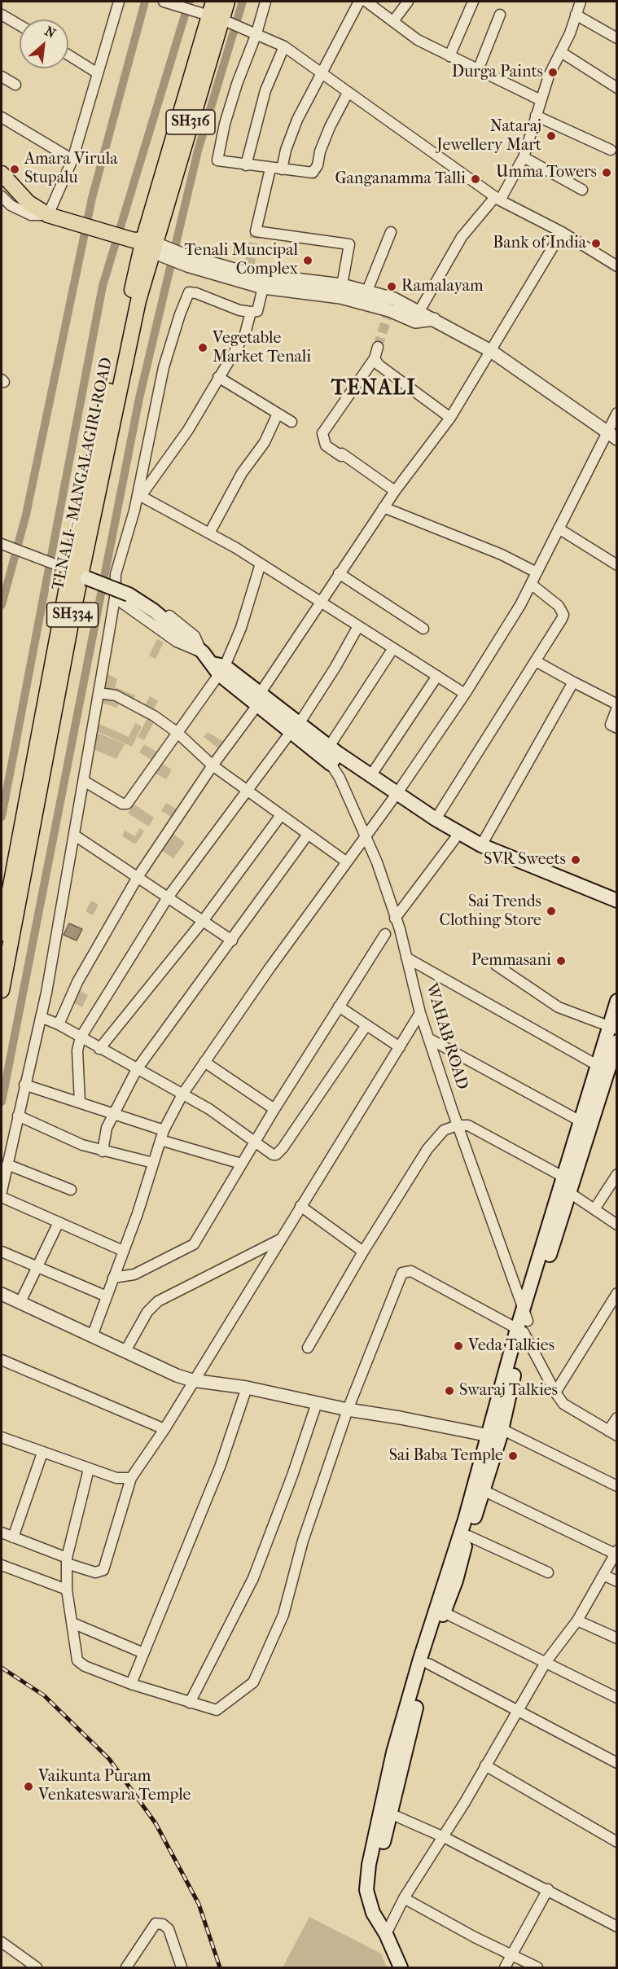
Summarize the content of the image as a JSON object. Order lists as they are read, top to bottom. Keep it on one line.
{"streets":{"main road":["SH316","TENALI - MANGALAGIRI ROAD","SH334"],"street":["WAHAB ROAD"]},"crossings":[["SH316","SH334"],["TENALI - MANGALAGIRI ROAD","SH334"]],"districts":["TENALI"],"places":["Durga Paints","Nataraj Jewellery Mart","Amara Virula Stupalu","Umma Towers","Ganganamma Talli","Bank of India","Tenali Muncipal Complex","Ramalayam","Vegetable Market Tenali","SVR Sweets","Sai Trends Clothing Store","Pemmasani","Veda Talkies","Swaraj Talkies","Sai Baba Temple","Vaikunta Puram Venkateswara Temple"],"north":"top right"}
